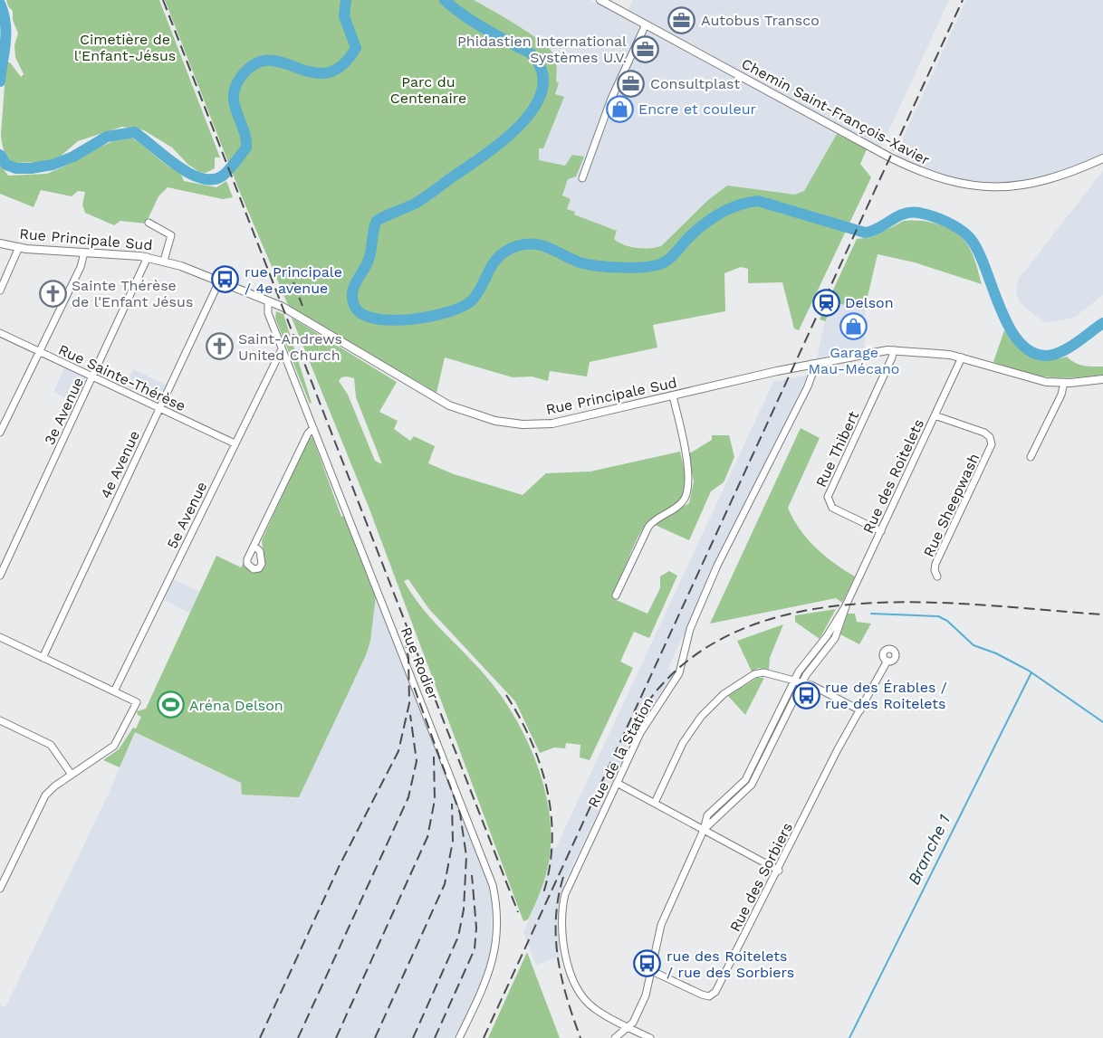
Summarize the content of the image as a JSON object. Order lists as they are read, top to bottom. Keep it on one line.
{"streets":{"street":["Chemin Saint-François-Xavier","Rue Principale Sud","Rue Sainte-Thérèse","3e Avenue","Rue Thibert","4e Avenue","Rue des Roitelets","Rue Sheepwash","5e Avenue","Rue Rodier","Rue de la Station","Rue des Sorbiers"]},"crossings":[["Rue Principale Sud","3e Avenue"],["Rue Principale Sud","Rue Thibert"],["Rue Principale Sud","4e Avenue"],["Rue Principale Sud","Rue des Roitelets"],["Rue Principale Sud","Rue Rodier"],["Rue Principale Sud","Rue de la Station"],["Rue Sainte-Thérèse","3e Avenue"],["Rue Sainte-Thérèse","4e Avenue"],["Rue Sainte-Thérèse","5e Avenue"],["Rue Thibert","Rue des Roitelets"],["Rue des Roitelets","Rue Sheepwash"],["Rue des Roitelets","Rue de la Station"],["Rue des Roitelets","Rue des Sorbiers"],["5e Avenue","Rue Rodier"]],"water":["Branche 1"],"parks":["Cimetière de l'Enfant-Jésus","Parc du Centenaire"],"places":{"office":["Autobus Transco","Phidastien International Systèmes U.V.","Consultplast"],"shop":["Encre et couleur","Garage Mau-Mécano"],"bus stop":["rue Principale / 4e avenue","rue des Érables / rue des Roitelets","rue des Roitelets / rue des Sorbiers"],"church":["Sainte Thérèse de l'Enfant Jésus","Saint-Andrews United Church"],"station":["Delson"],"sports":["Aréna Delson"]}}
